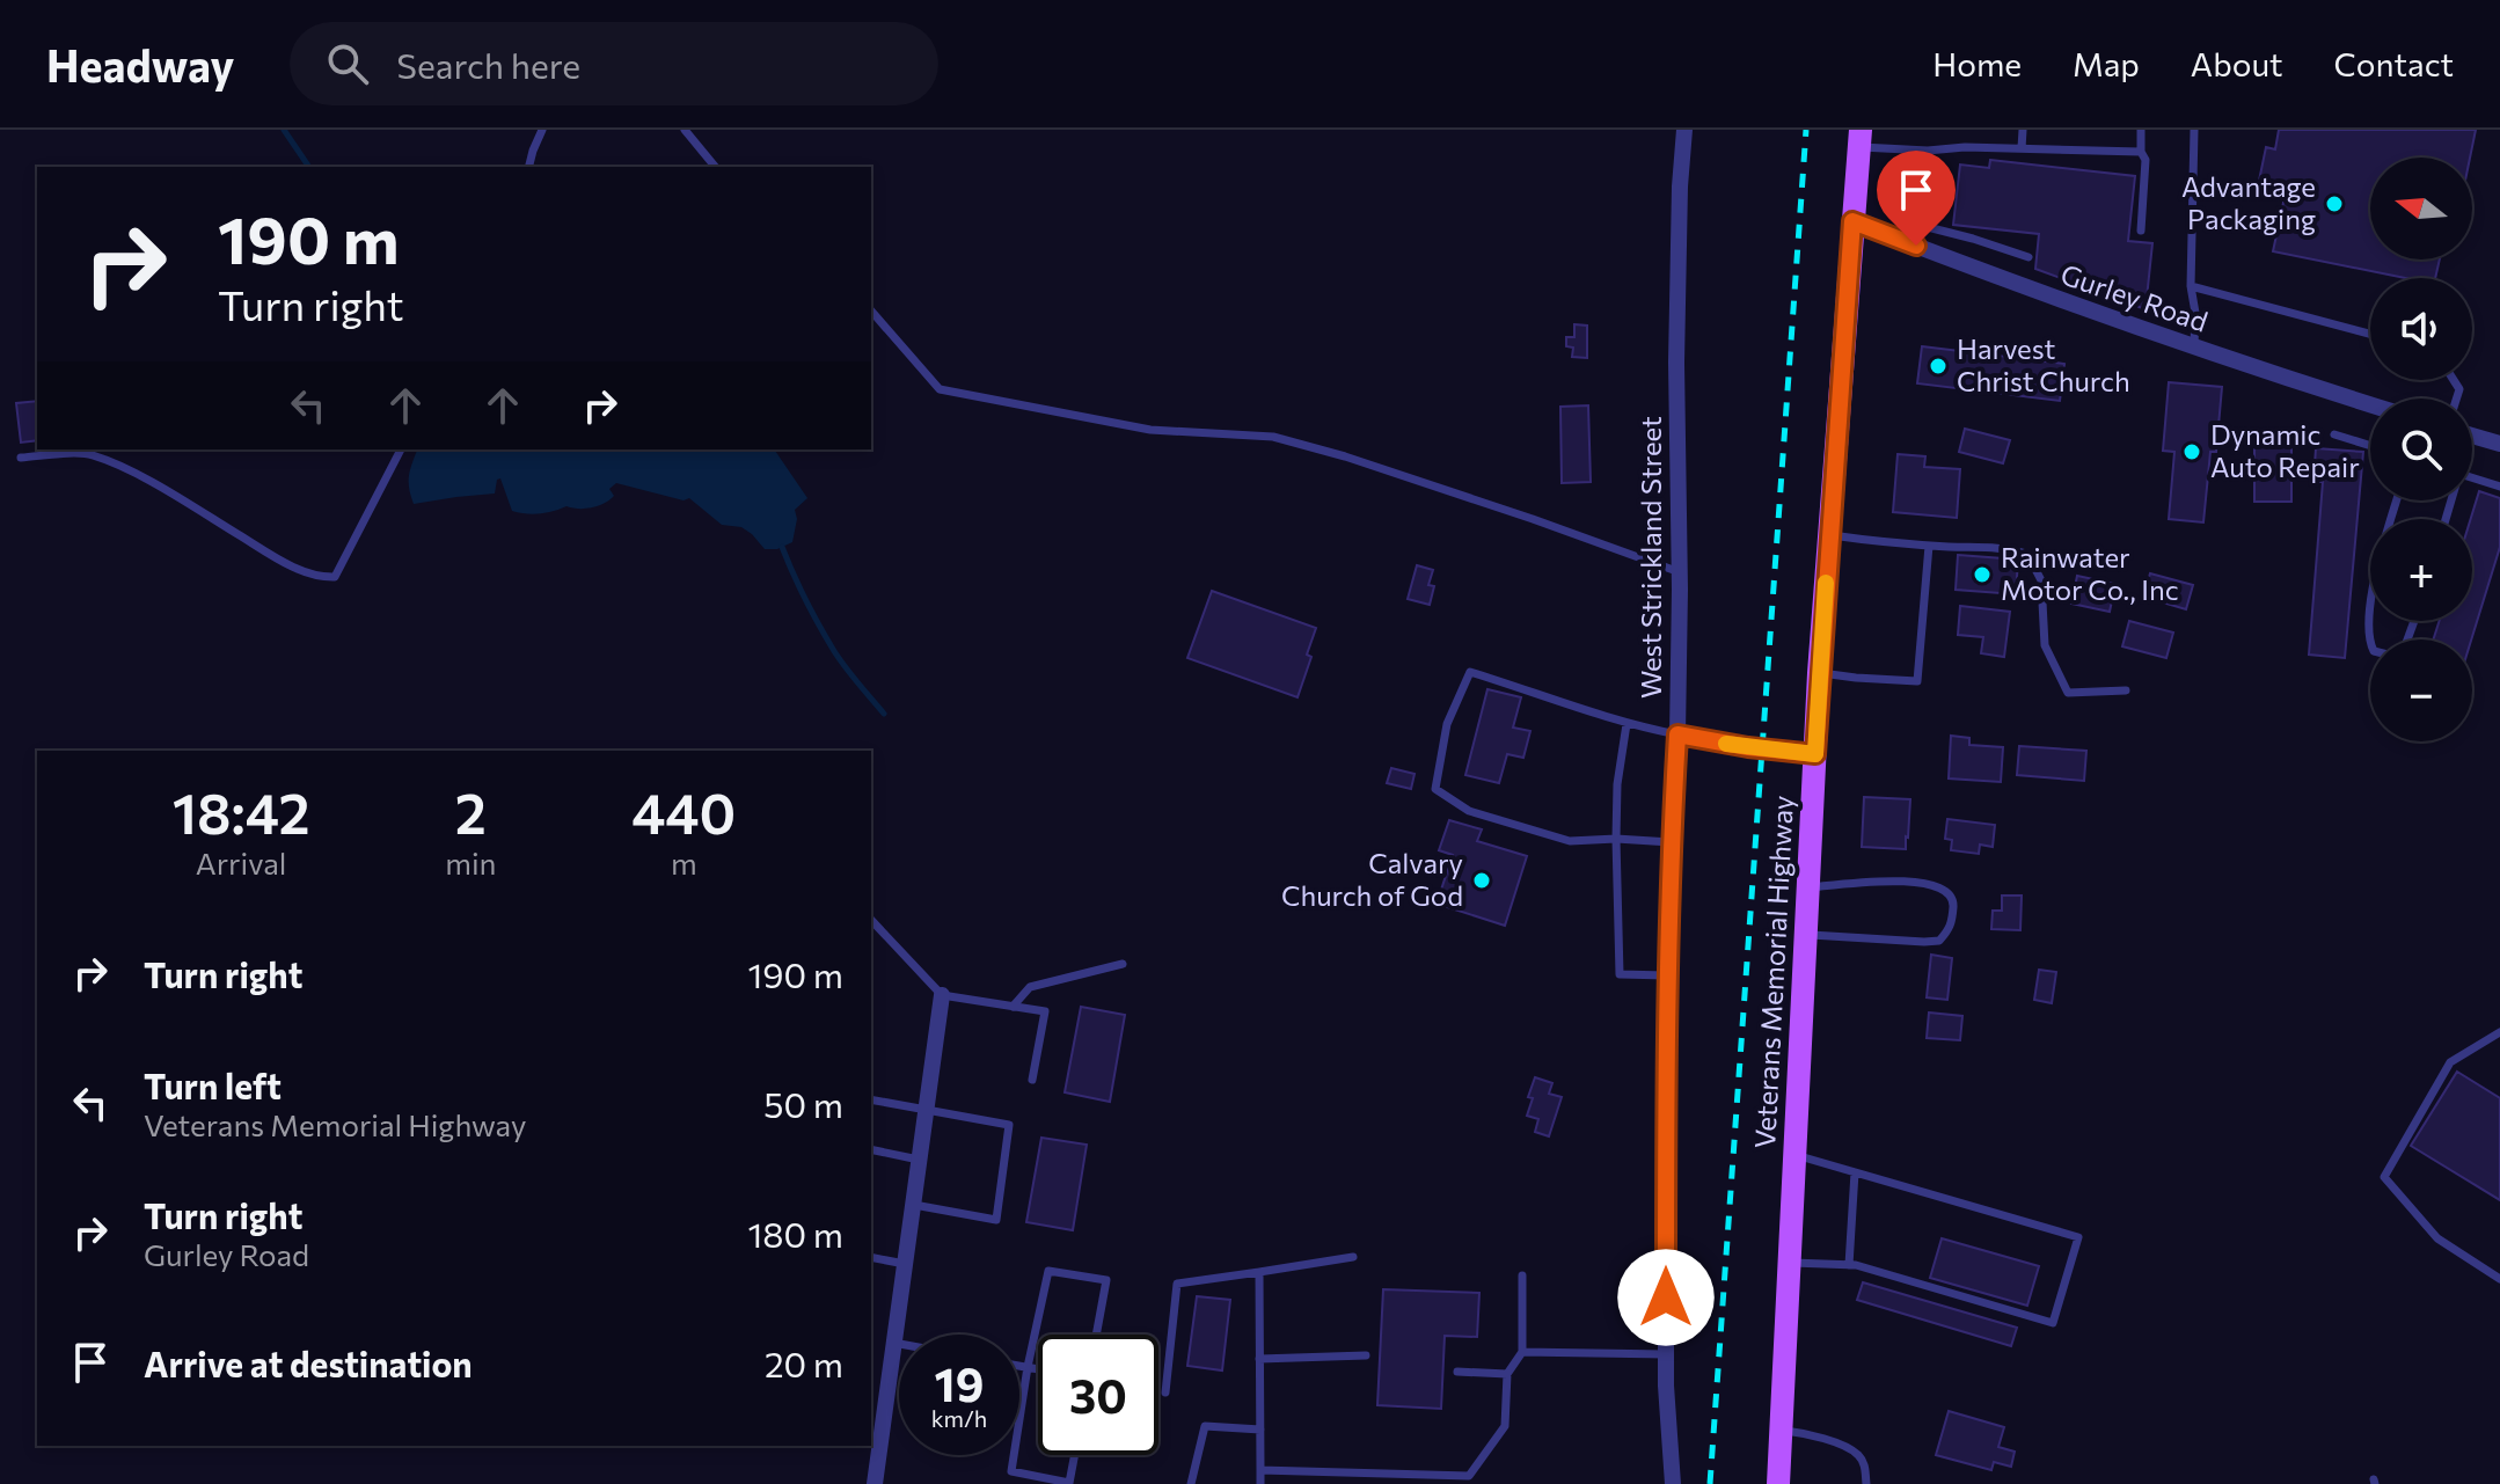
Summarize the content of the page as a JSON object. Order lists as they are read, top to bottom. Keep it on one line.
{"streets":{"main road":["Veterans Memorial Highway"],"street":["Gurley Road","West Strickland Street"]},"crossings":[["Gurley Road","Veterans Memorial Highway"]],"places":["Advantage Packaging","Harvest Christ Church","Dynamic Auto Repair","Rainwater Motor Co., Inc","Calvary Church of God"],"north":"left","page":{"header":"Headway","search":"Search here","nav":["Home","Map","About","Contact"],"map_buttons":["+","−"],"turn":["190 m","Turn right"],"eta":["18:42","Arrival","2","min","440","m"],"list":[{"name":"Turn right","value":"190 m"},{"name":"Turn left","note":"Veterans Memorial Highway","value":"50 m"},{"name":"Turn right","note":"Gurley Road","value":"180 m"},{"name":"Arrive at destination","value":"20 m"}],"speed":"19 km/h","limit":"30"}}
